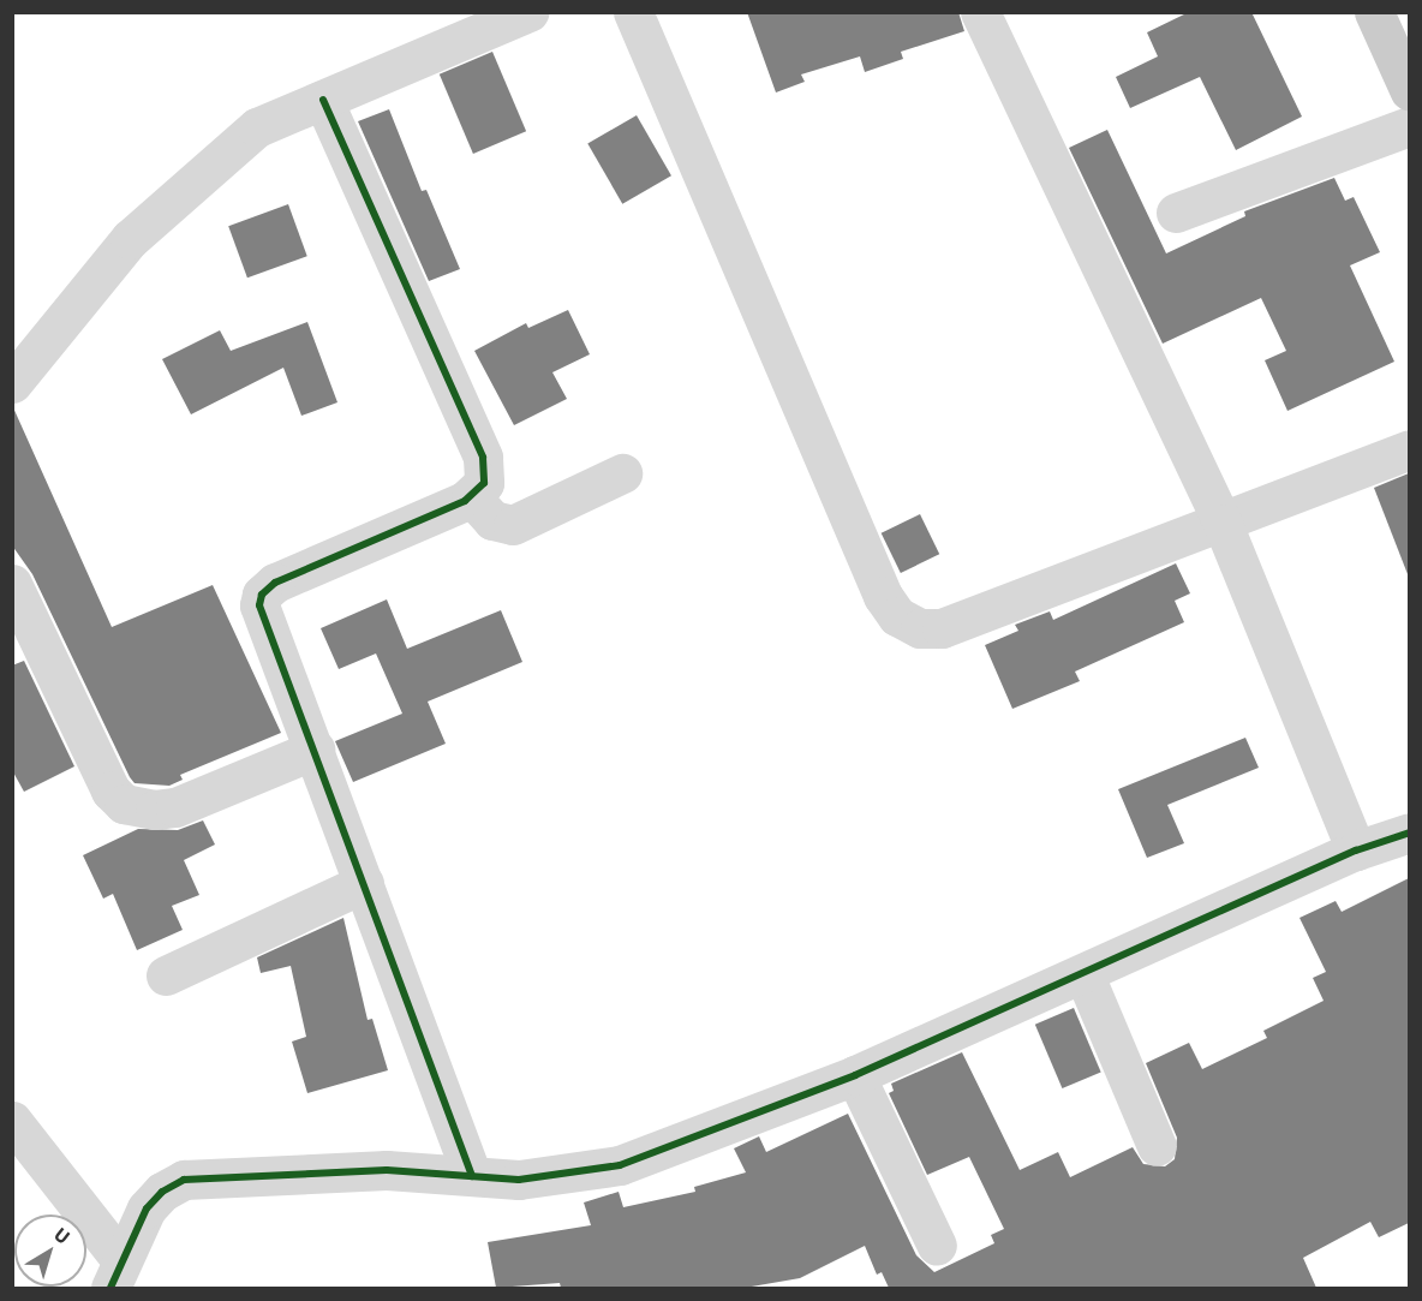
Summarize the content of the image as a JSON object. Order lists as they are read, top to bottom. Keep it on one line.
{"north":"top right"}
